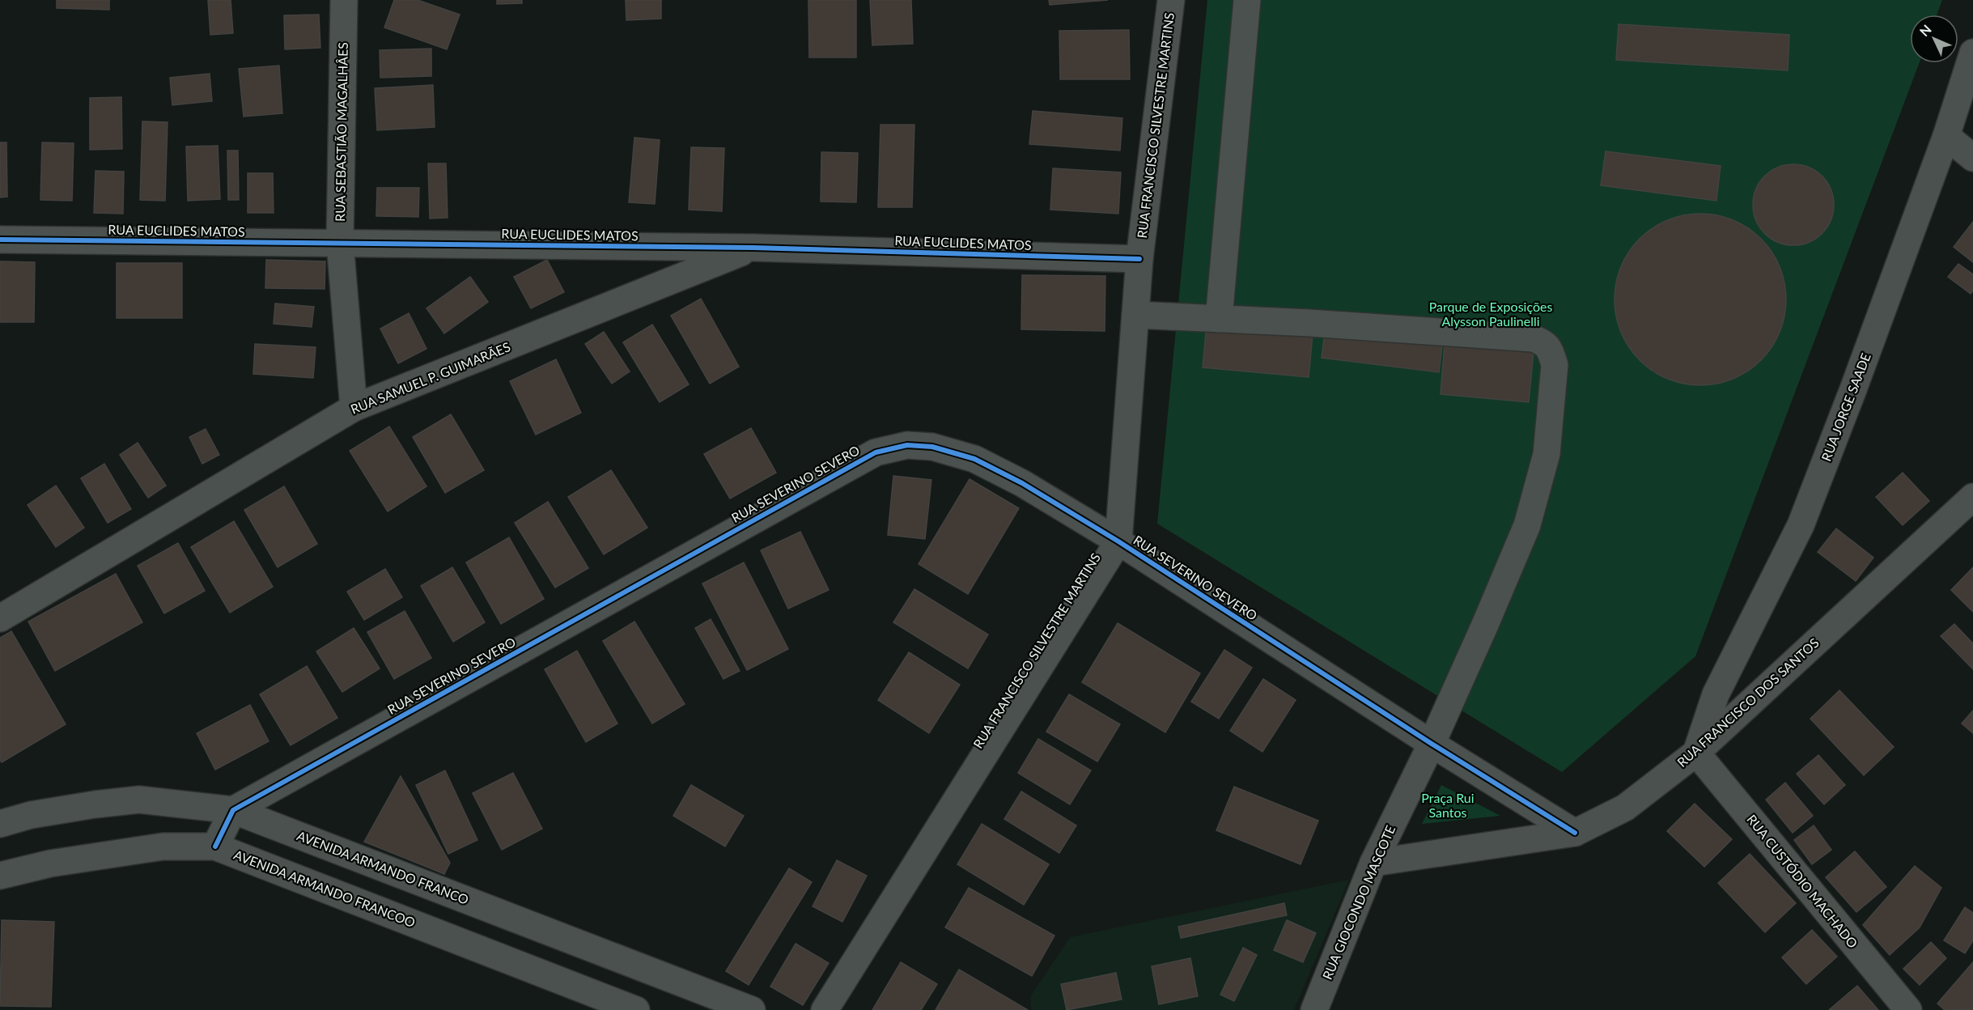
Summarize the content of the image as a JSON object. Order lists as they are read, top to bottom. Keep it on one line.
{"streets":{"street":["RUA FRANCISCO SILVESTRE MARTINS","RUA SEBASTIÃO MAGALHÂES","RUA EUCLIDES MATOS","RUA SAMUEL P. GUIMARÃES","RUA JORGE SAADE","RUA SEVERINO SEVERO","RUA FRANCISCO DOS SANTOS","AVENIDA ARMANDO FRANCO","RUA CUSTÓDIO MACHADO","AVENIDA ARMANDO FRANCOO","RUA GIOCONDO MASCOTE"]},"crossings":[["RUA FRANCISCO SILVESTRE MARTINS","RUA EUCLIDES MATOS"],["RUA FRANCISCO SILVESTRE MARTINS","RUA SEVERINO SEVERO"],["RUA FRANCISCO SILVESTRE MARTINS","RUA GIOCONDO MASCOTE"],["RUA SEBASTIÃO MAGALHÂES","RUA EUCLIDES MATOS"],["RUA SEBASTIÃO MAGALHÂES","RUA SAMUEL P. GUIMARÃES"],["RUA EUCLIDES MATOS","RUA SAMUEL P. GUIMARÃES"],["RUA JORGE SAADE","RUA FRANCISCO DOS SANTOS"],["RUA JORGE SAADE","RUA CUSTÓDIO MACHADO"],["RUA SEVERINO SEVERO","RUA FRANCISCO DOS SANTOS"],["RUA SEVERINO SEVERO","AVENIDA ARMANDO FRANCO"],["RUA SEVERINO SEVERO","RUA GIOCONDO MASCOTE"],["RUA FRANCISCO DOS SANTOS","RUA CUSTÓDIO MACHADO"],["RUA FRANCISCO DOS SANTOS","RUA GIOCONDO MASCOTE"]],"parks":["Parque de Exposições Alysson Paulinelli","Praça Rui Santos"],"north":"top left"}
